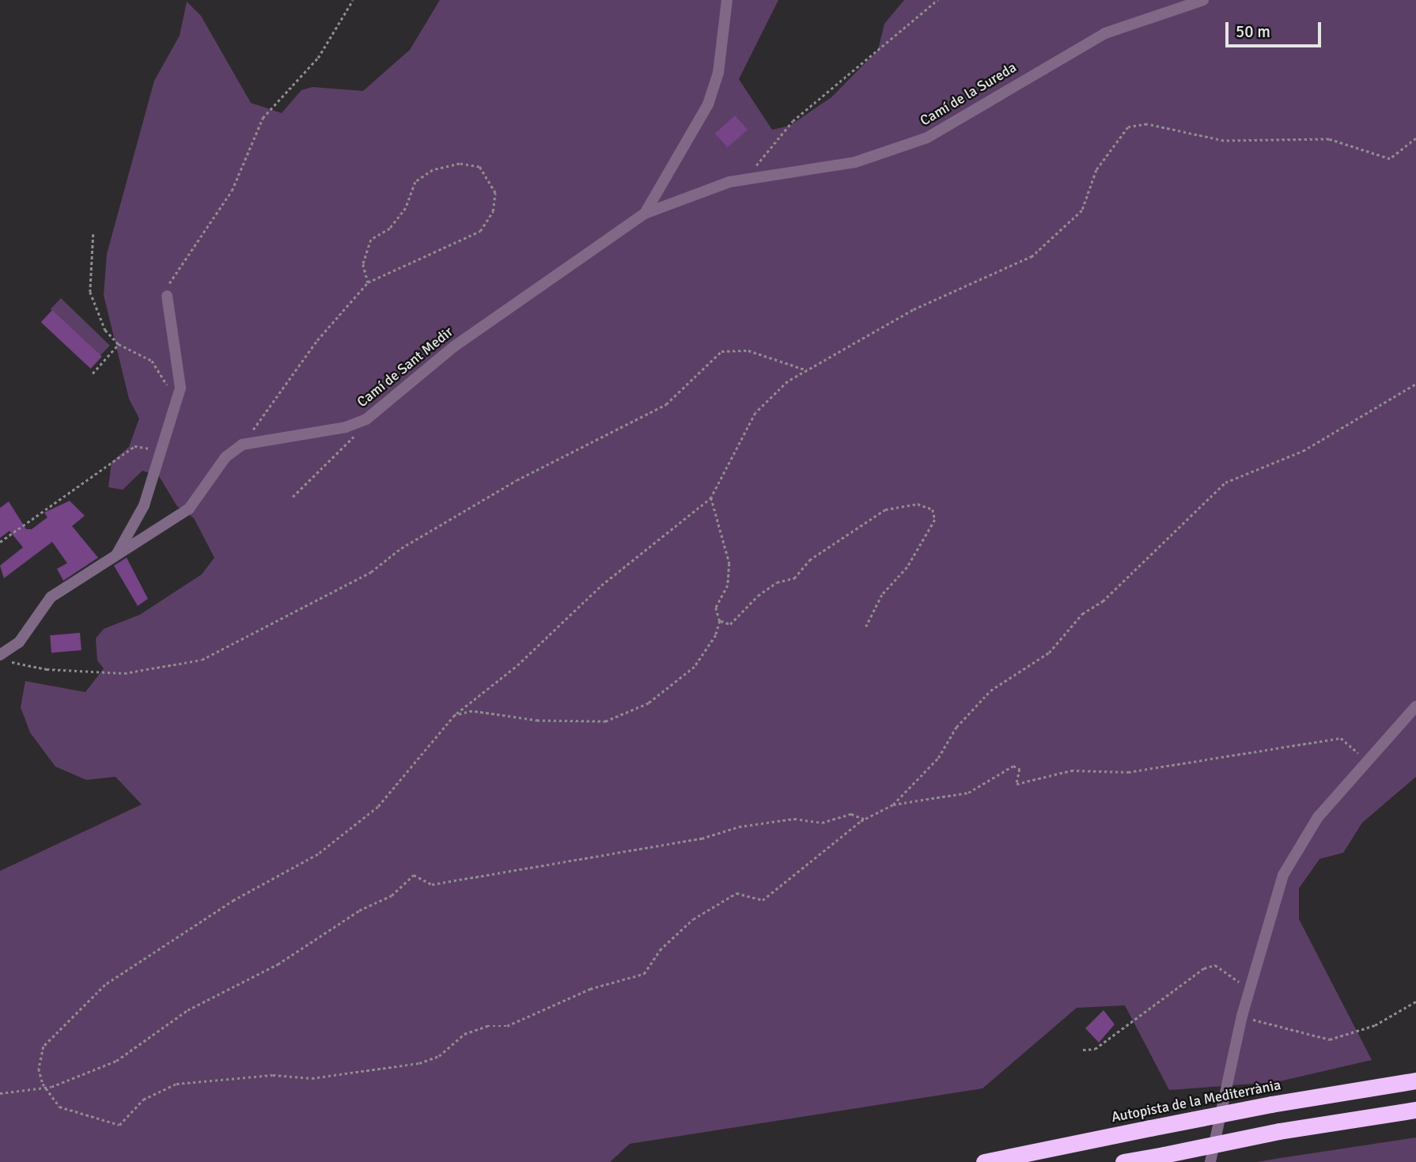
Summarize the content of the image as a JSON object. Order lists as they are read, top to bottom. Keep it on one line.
{"streets":{"highway":["Autopista de la Mediterrània"],"street":["Camí de la Sureda","Camí de Sant Medir"]},"crossings":[["Camí de la Sureda","Camí de Sant Medir"]],"scale_bar":"50 m"}
